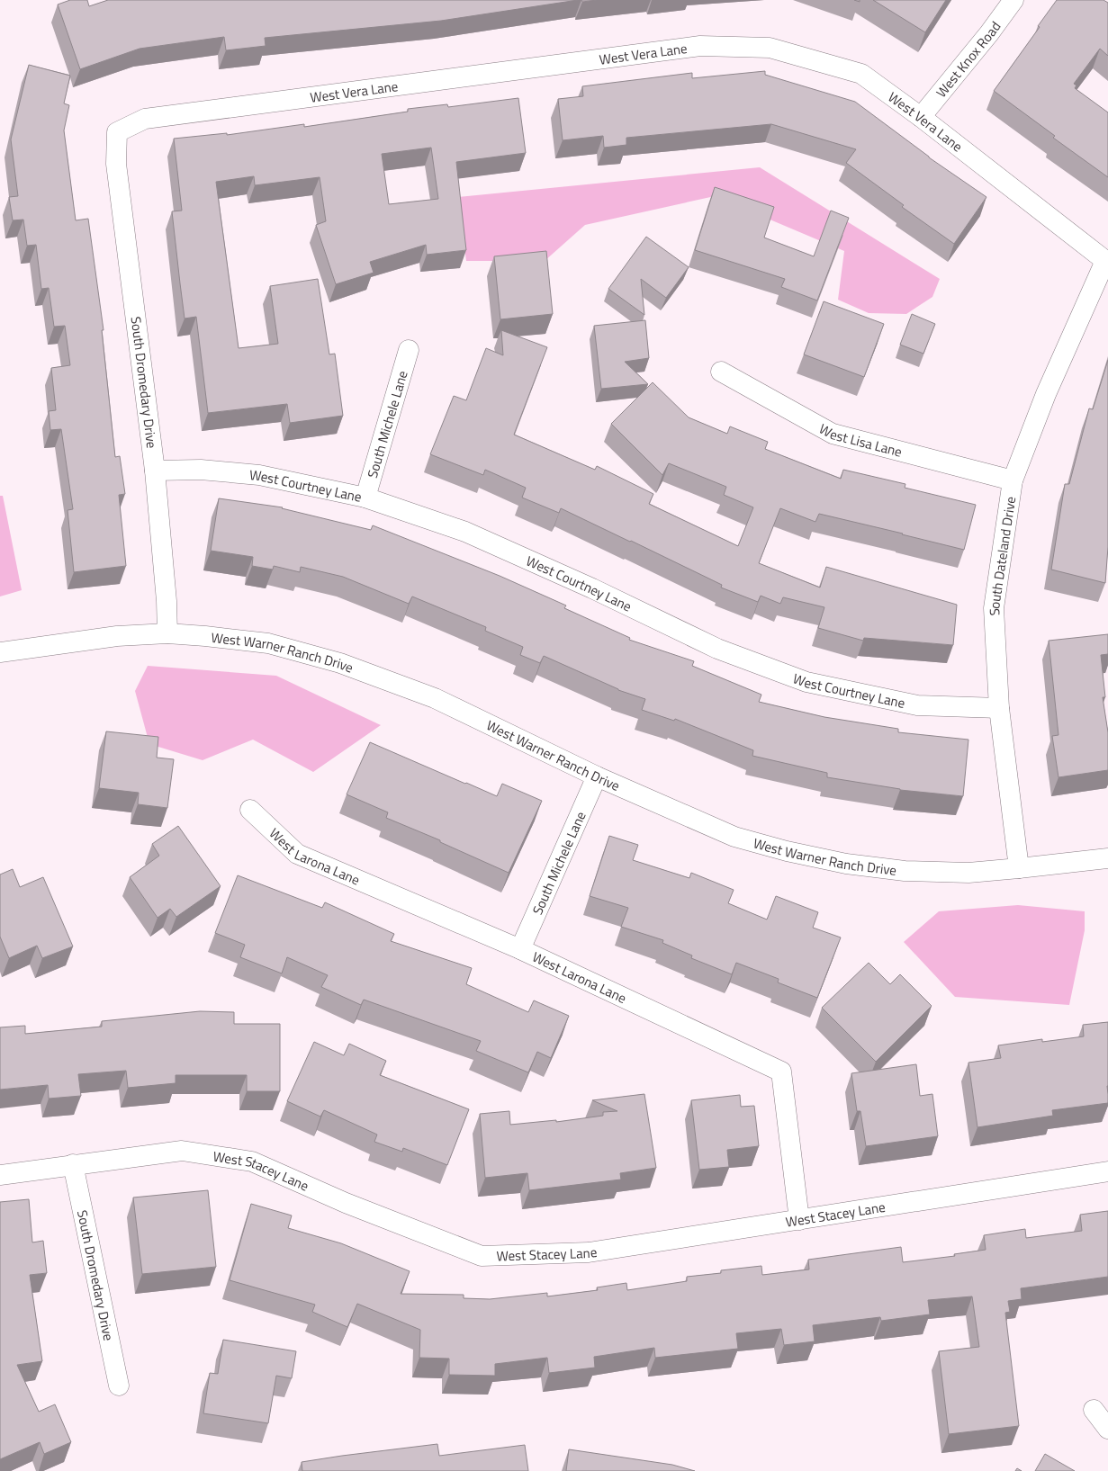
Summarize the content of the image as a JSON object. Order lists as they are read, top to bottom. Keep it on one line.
{"streets":{"street":["West Vera Lane","West Knox Road","South Dromedary Drive","South Michele Lane","West Lisa Lane","West Courtney Lane","South Dateland Drive","West Warner Ranch Drive","West Larona Lane","West Stacey Lane"]},"crossings":[["West Vera Lane","West Knox Road"],["West Vera Lane","South Dromedary Drive"],["West Vera Lane","South Dateland Drive"],["South Dromedary Drive","West Courtney Lane"],["South Dromedary Drive","West Warner Ranch Drive"],["South Dromedary Drive","West Stacey Lane"],["South Michele Lane","West Courtney Lane"],["South Michele Lane","West Warner Ranch Drive"],["South Michele Lane","West Larona Lane"],["West Lisa Lane","South Dateland Drive"],["West Courtney Lane","South Dateland Drive"],["South Dateland Drive","West Warner Ranch Drive"],["West Larona Lane","West Stacey Lane"]]}
